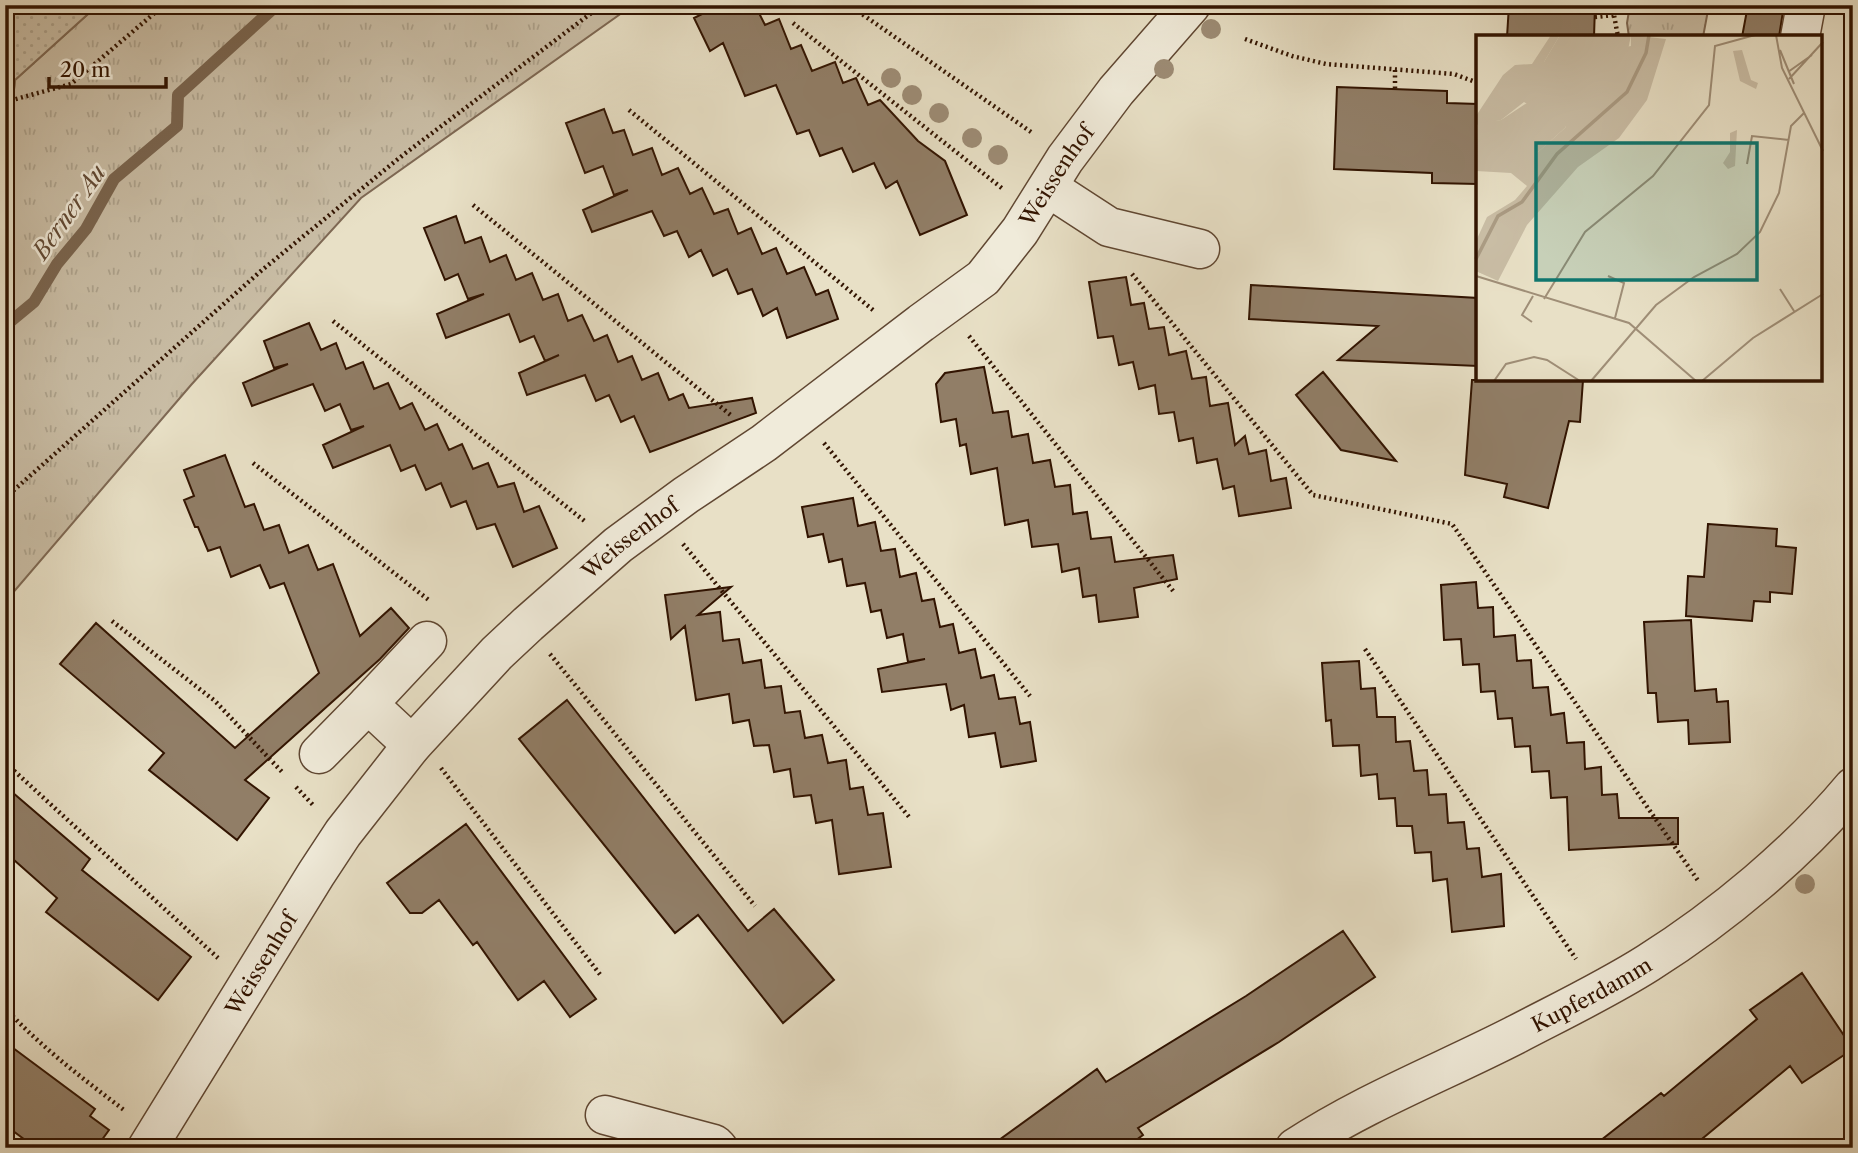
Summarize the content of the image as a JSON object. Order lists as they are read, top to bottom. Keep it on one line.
{"streets":{"street":["Weissenhof","Kupferdamm"]},"water":["Berner Au"],"scale_bar":"20 m"}
